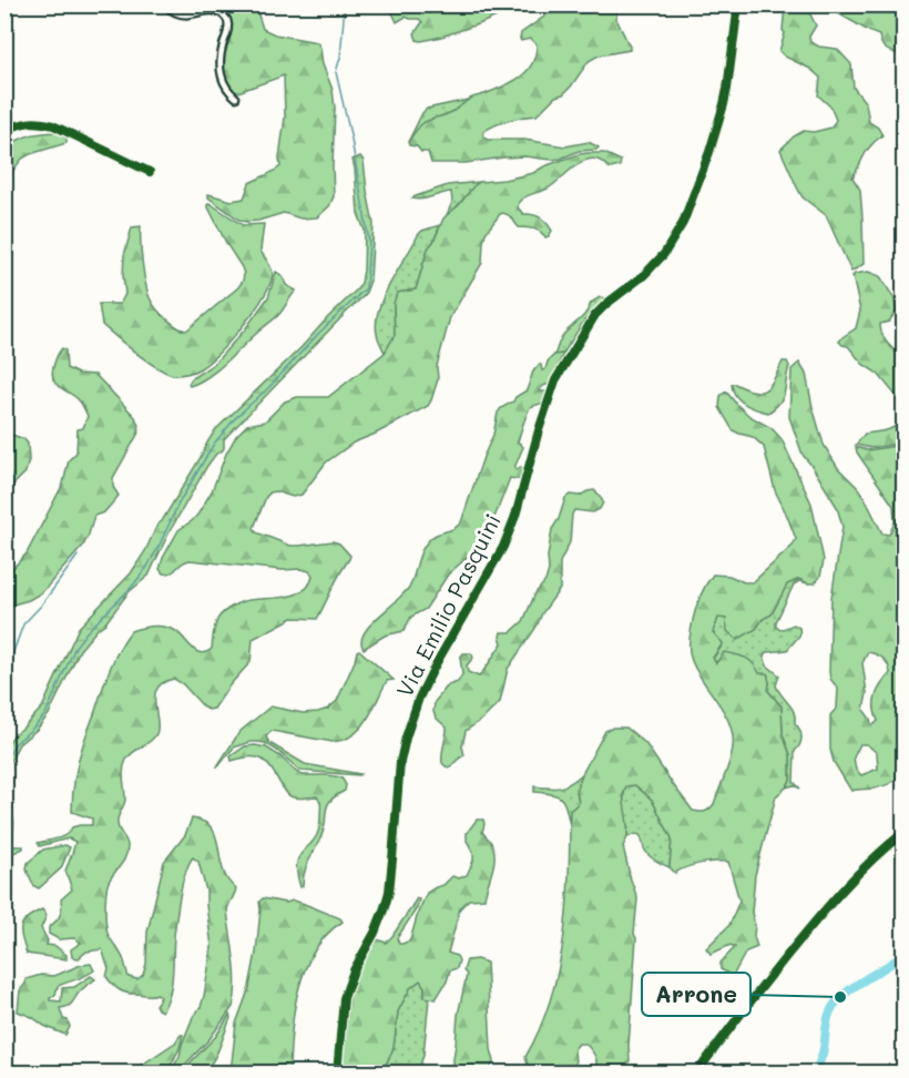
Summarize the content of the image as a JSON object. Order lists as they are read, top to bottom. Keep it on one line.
{"streets":{"street":["Via Emilio Pasquini"]},"places":["Arrone"]}
